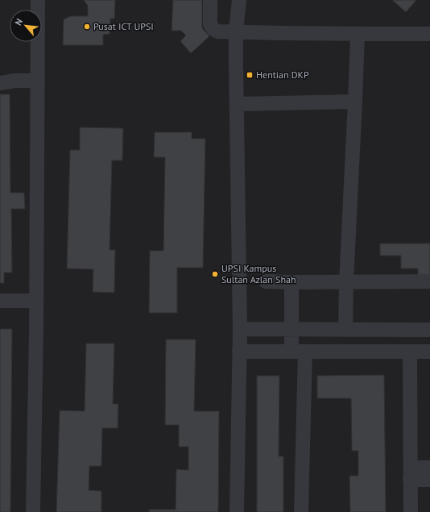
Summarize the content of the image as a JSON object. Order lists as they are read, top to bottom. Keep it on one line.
{"places":{"other":["Pusat ICT UPSI","UPSI Kampus Sultan Azlan Shah"],"transit":["Hentian DKP"]},"north":"top left"}
